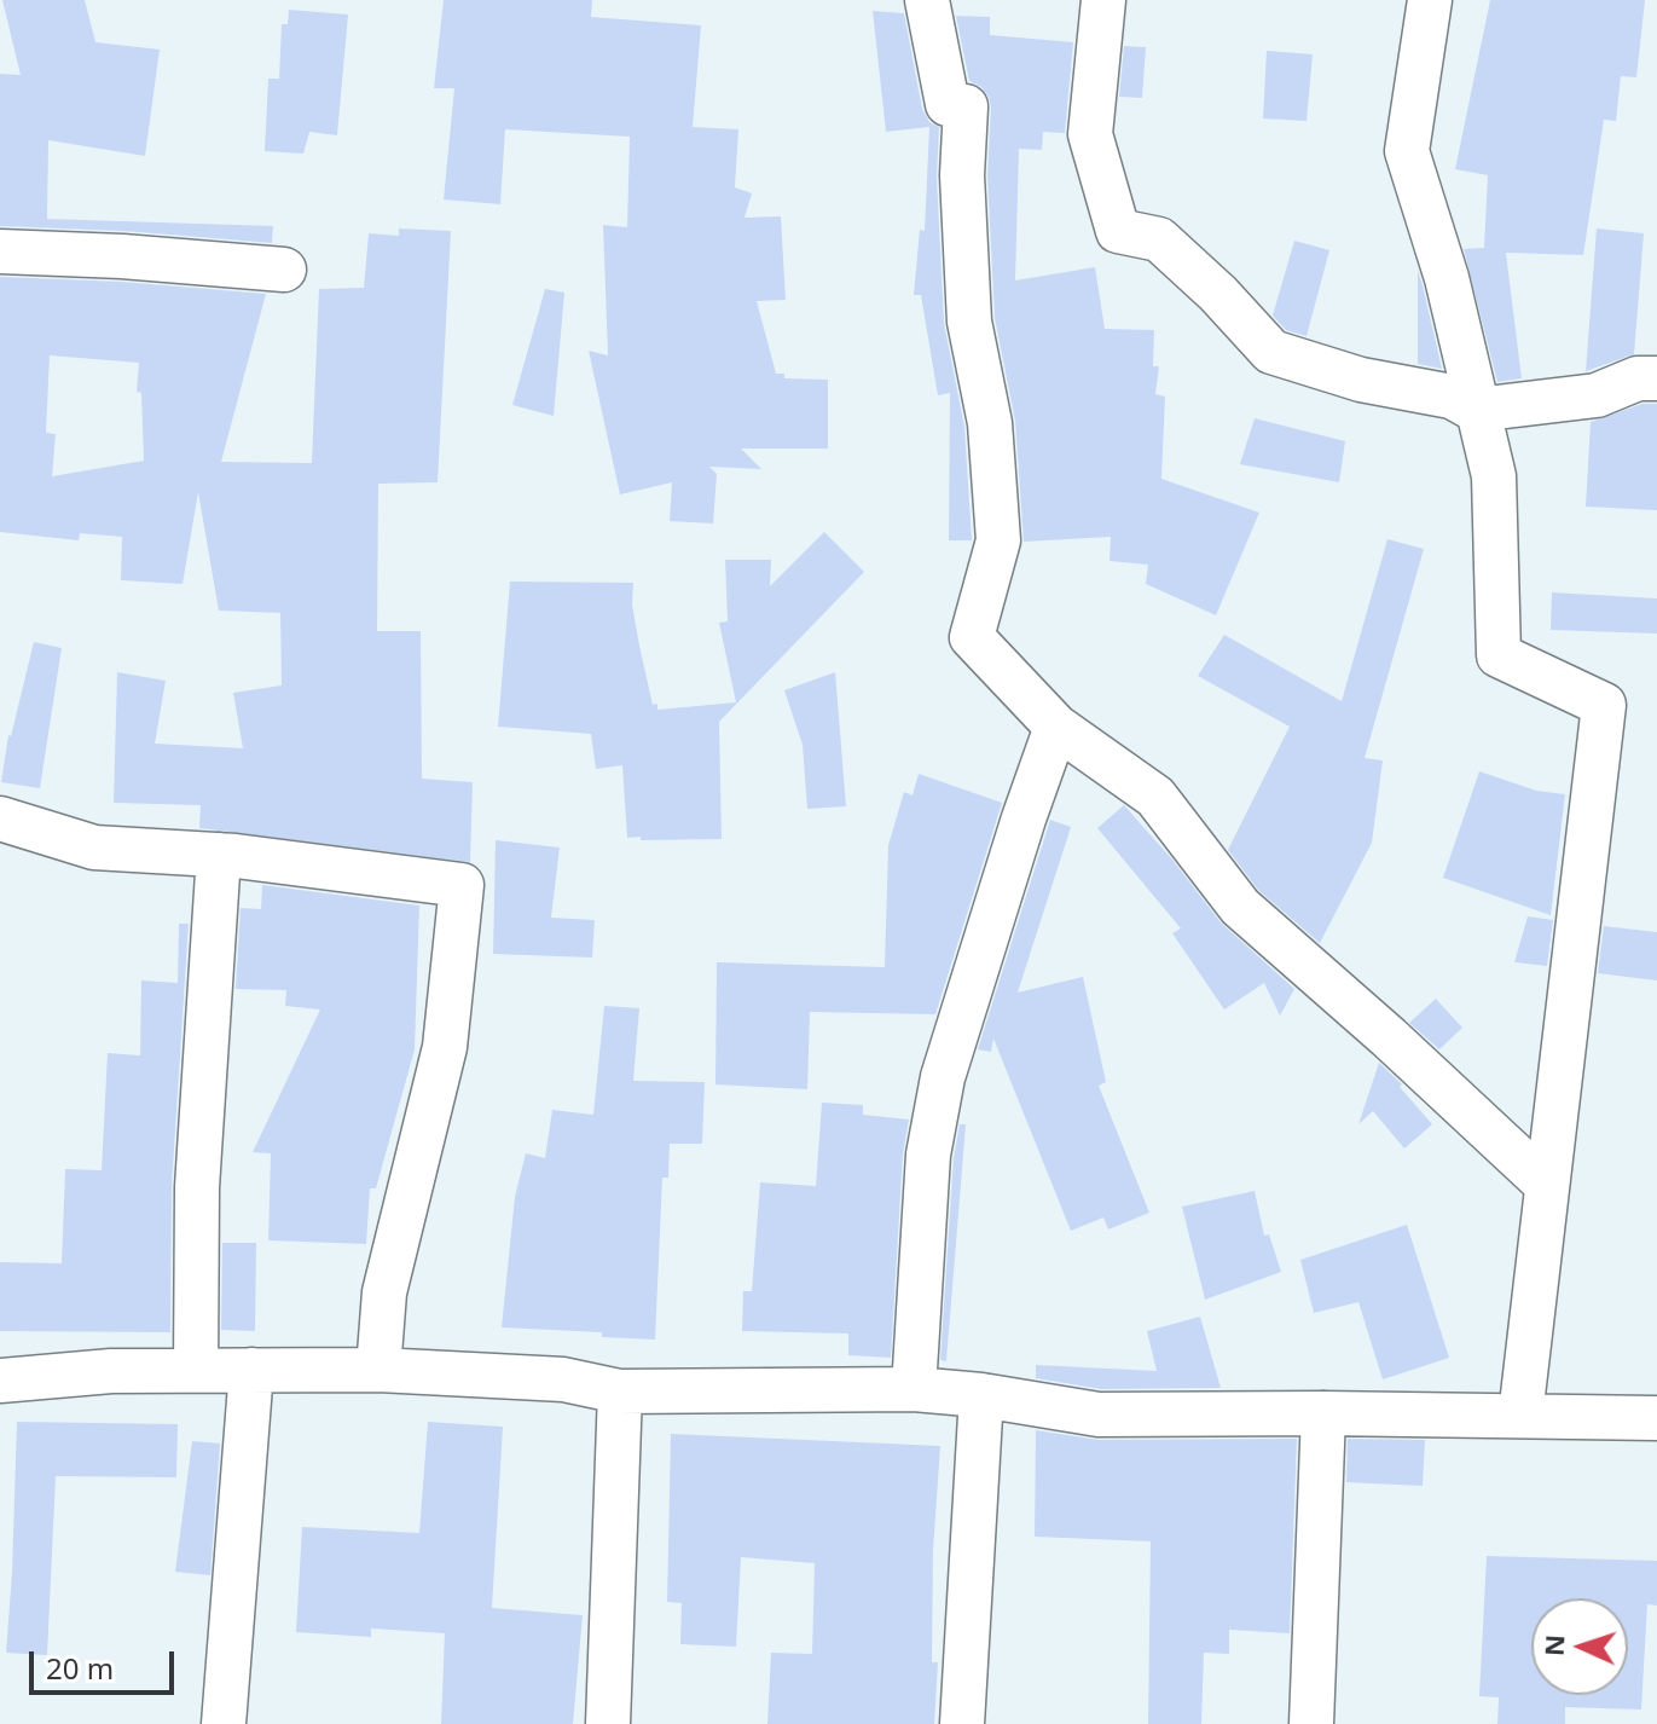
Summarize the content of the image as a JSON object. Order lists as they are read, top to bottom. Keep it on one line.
{"scale_bar":"20 m","north":"left"}
